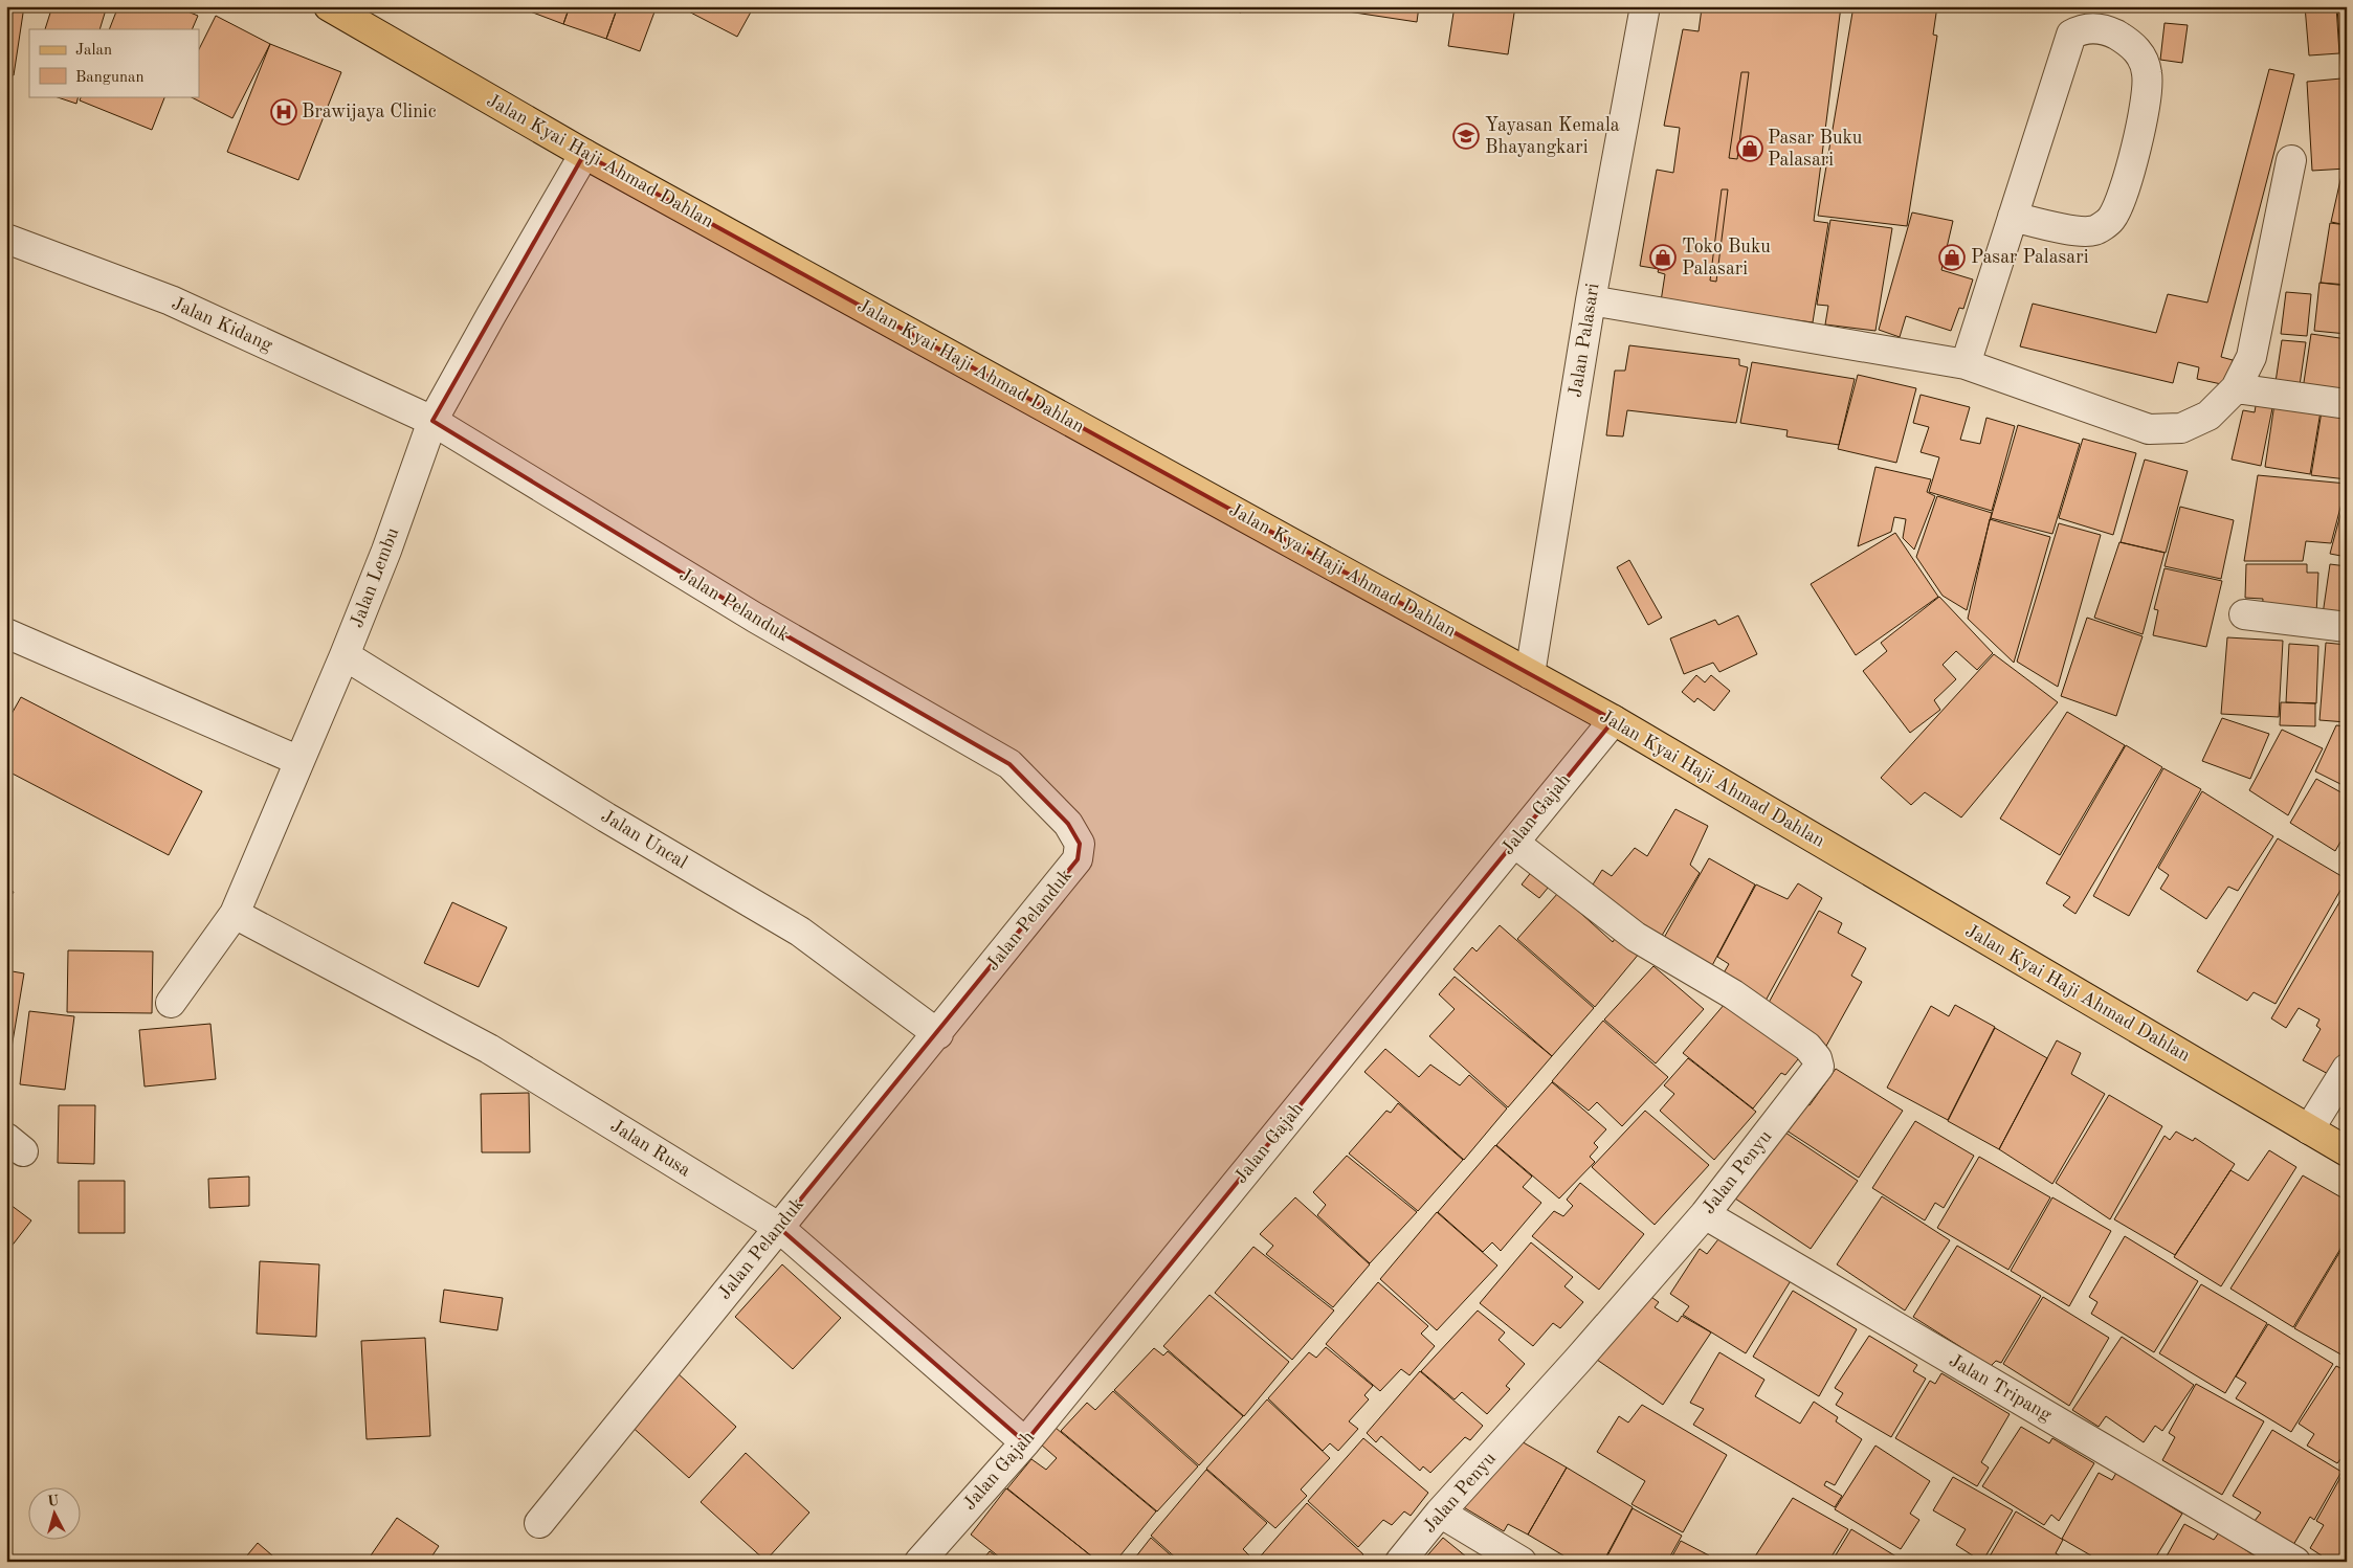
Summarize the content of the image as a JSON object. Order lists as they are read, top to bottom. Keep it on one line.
{"streets":{"main road":["Jalan Kyai Haji Ahmad Dahlan"],"street":["Jalan Kidang","Jalan Palasari","Jalan Lembu","Jalan Pelanduk","Jalan Gajah","Jalan Uncal","Jalan Rusa","Jalan Penyu","Jalan Tripang"]},"crossings":[["Jalan Kyai Haji Ahmad Dahlan","Jalan Palasari"],["Jalan Kyai Haji Ahmad Dahlan","Jalan Lembu"],["Jalan Kyai Haji Ahmad Dahlan","Jalan Gajah"],["Jalan Kidang","Jalan Lembu"],["Jalan Kidang","Jalan Pelanduk"],["Jalan Lembu","Jalan Pelanduk"],["Jalan Lembu","Jalan Uncal"],["Jalan Lembu","Jalan Rusa"],["Jalan Pelanduk","Jalan Uncal"],["Jalan Pelanduk","Jalan Rusa"],["Jalan Gajah","Jalan Rusa"],["Jalan Gajah","Jalan Penyu"],["Jalan Penyu","Jalan Tripang"]],"places":{"hospital":["Brawijaya Clinic"],"school or university":["Yayasan Kemala Bhayangkari"],"shop":["Pasar Buku Palasari","Toko Buku Palasari","Pasar Palasari"]},"legend":["Jalan","Bangunan"],"north":"top"}
